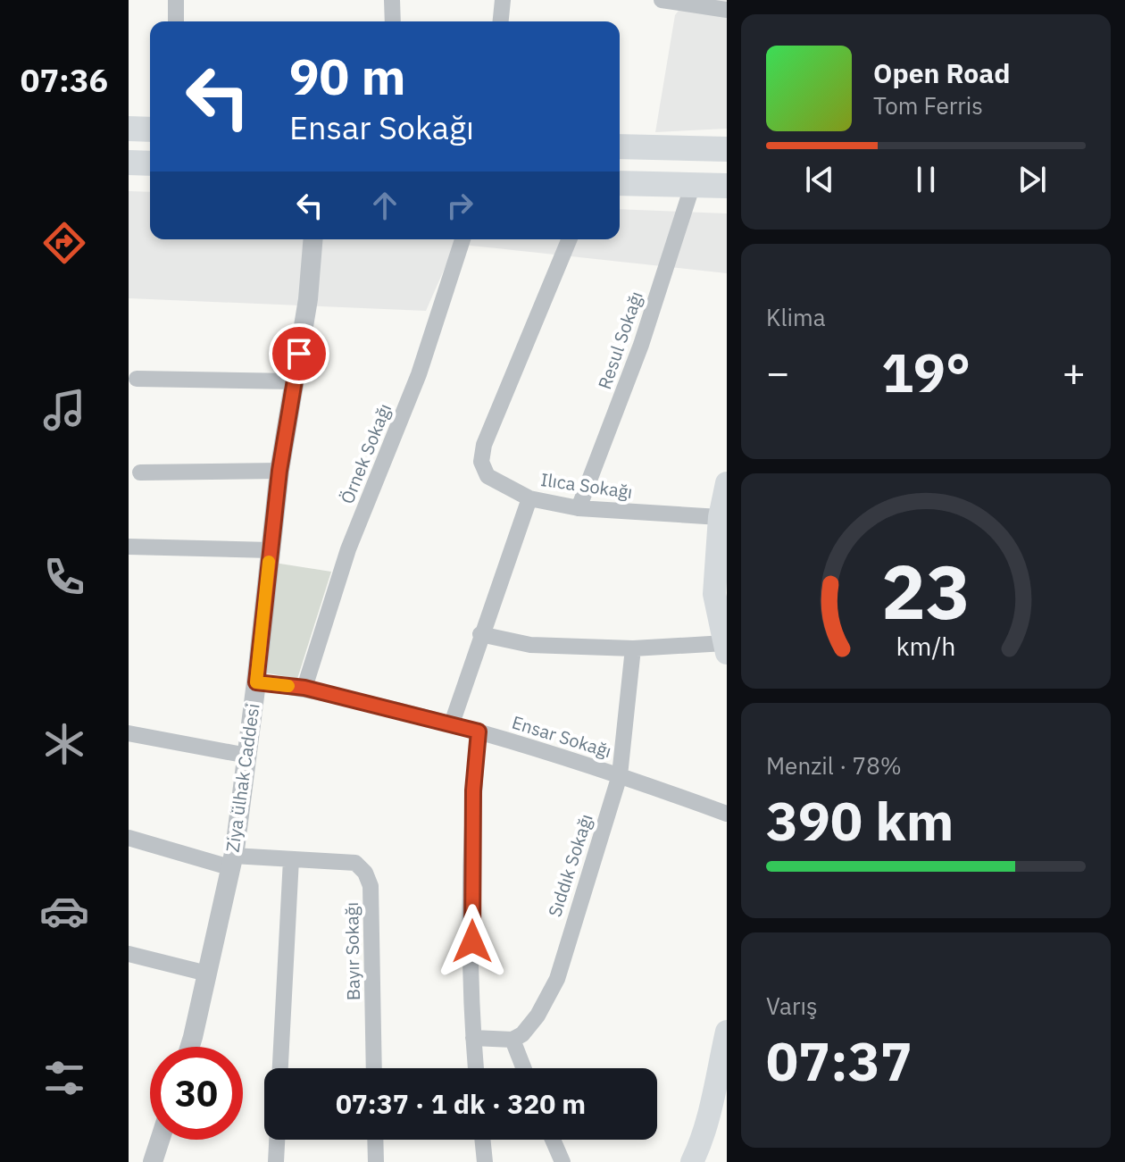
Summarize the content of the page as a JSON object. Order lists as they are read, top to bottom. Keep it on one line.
{"streets":{"street":["Resul Sokağı","Örnek Sokağı","Ilıca Sokağı","Ensar Sokağı","Ziya ülhak Caddesi","Sıddık Sokağı","Bayır Sokağı"]},"crossings":[["Resul Sokağı","Ilıca Sokağı"],["Örnek Sokağı","Ensar Sokağı"],["Ensar Sokağı","Ziya ülhak Caddesi"],["Ensar Sokağı","Sıddık Sokağı"],["Ziya ülhak Caddesi","Bayır Sokağı"]],"page":{"tabs":"07:36","turn":["90 m","Ensar Sokağı"],"song":["Open Road","Tom Ferris"],"tile":["Klima",["Menzil · 78%","390 km"],["Varış","07:37"]],"heat":["−","19°","+"],"limit":"30","trip":"07:37 · 1 dk · 320 m","gauge":["23","km/h"]}}
